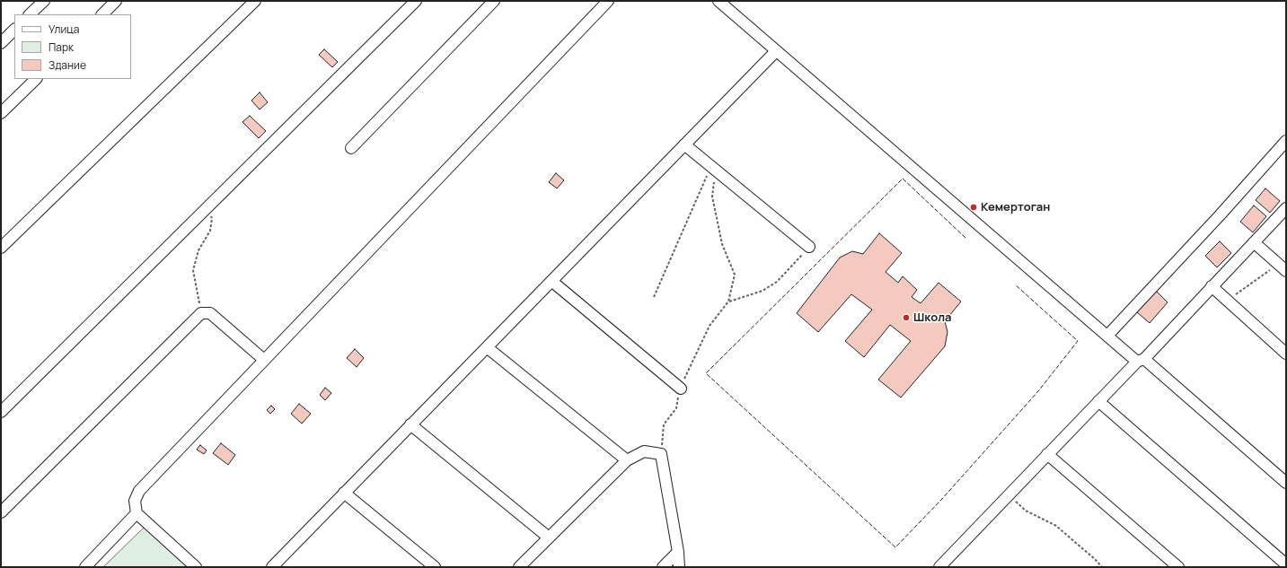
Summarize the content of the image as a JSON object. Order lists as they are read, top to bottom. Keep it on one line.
{"places":["Кемертоган","Школа"],"legend":["Улица","Парк","Здание"]}
